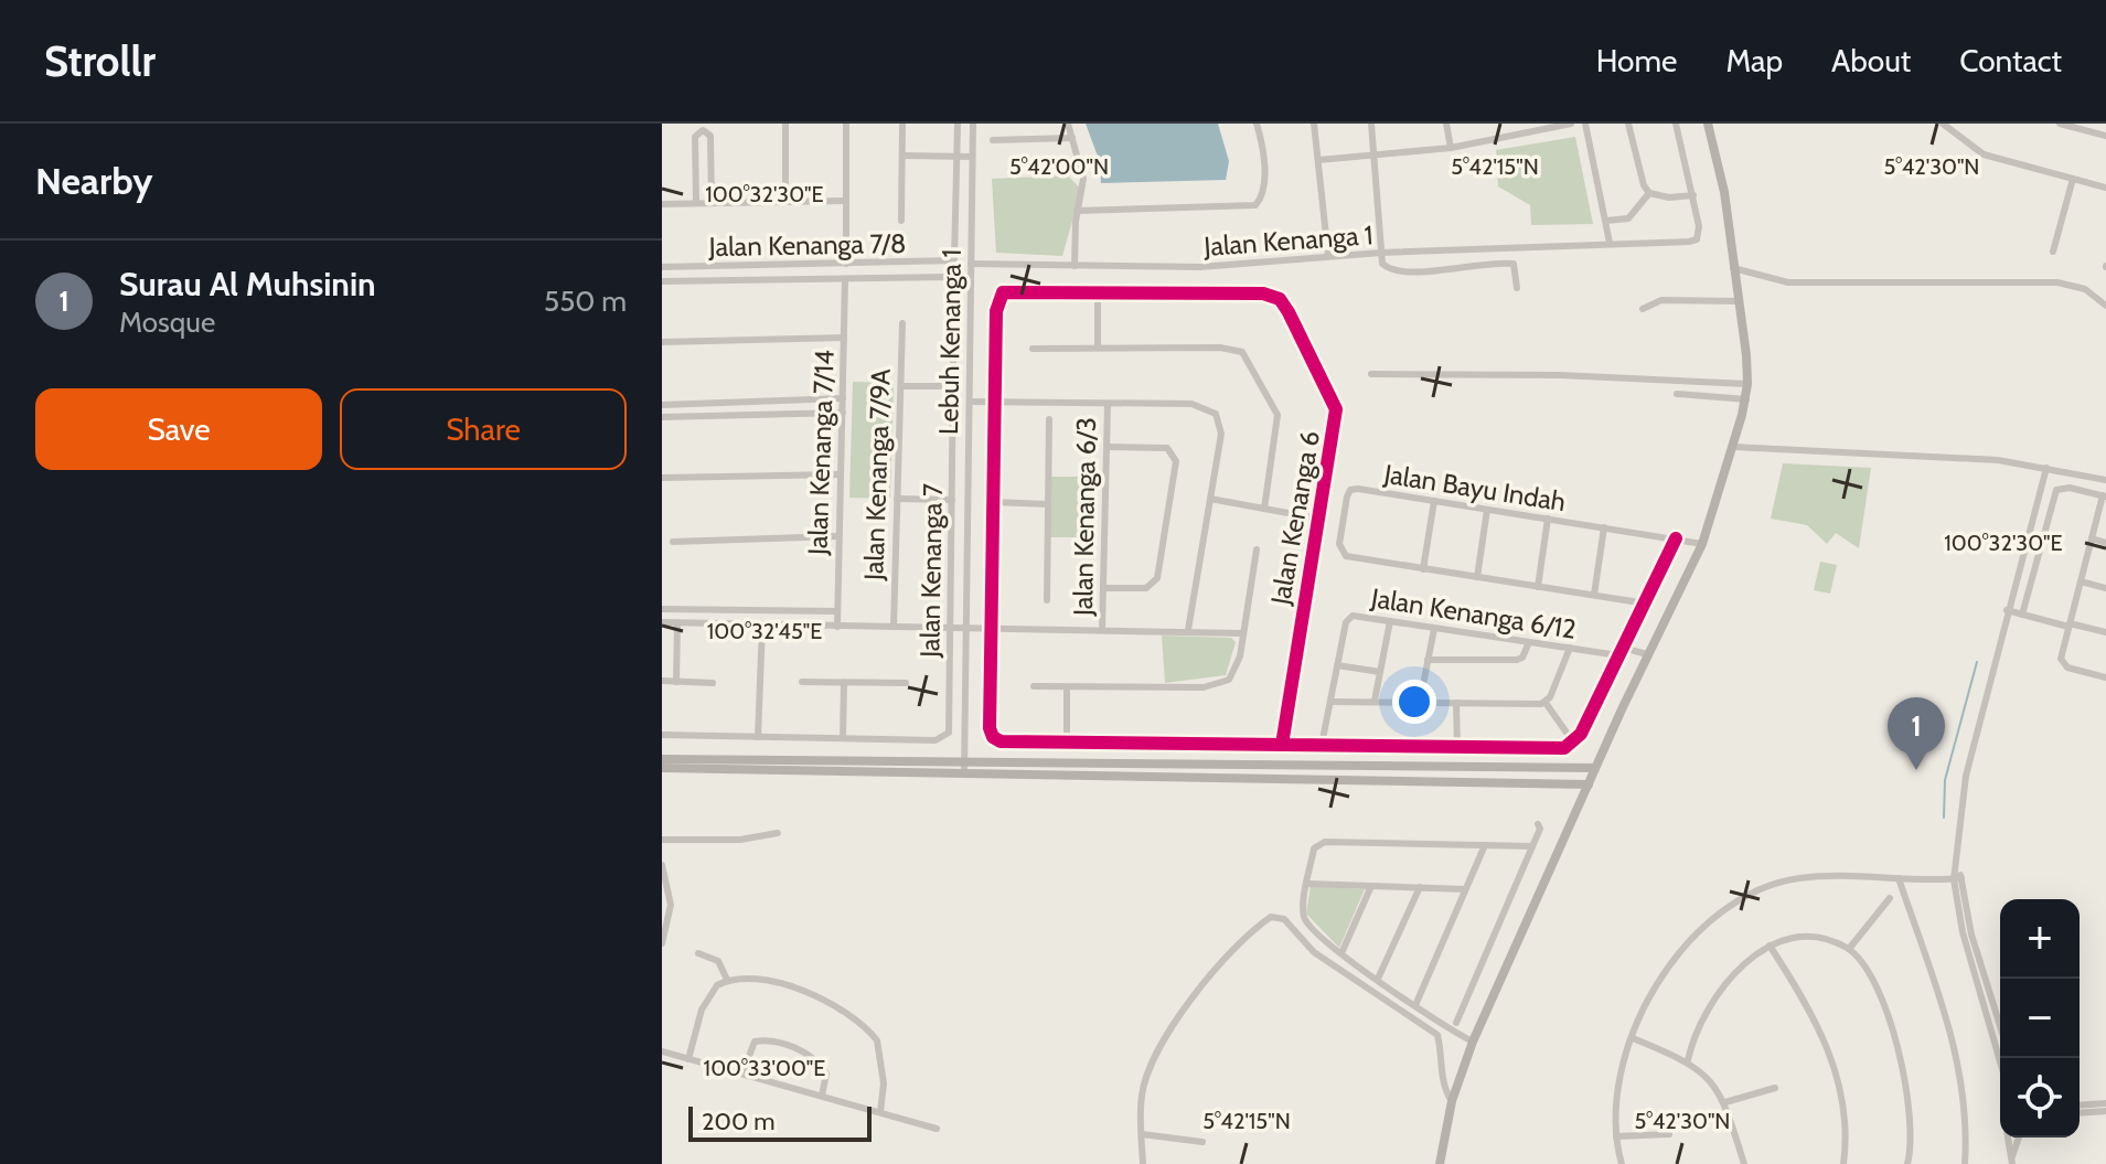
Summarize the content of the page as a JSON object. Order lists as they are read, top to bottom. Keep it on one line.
{"streets":{"street":["Jalan Kenanga 1","Jalan Kenanga 7/8","Lebuh Kenanga 1","Jalan Kenanga 7/14","Jalan Kenanga 7/9A","Jalan Bayu Indah","Jalan Kenanga 6/3","Jalan Kenanga 6","Jalan Kenanga 7","Jalan Kenanga 6/12"]},"crossings":[["Jalan Kenanga 1","Lebuh Kenanga 1"],["Jalan Kenanga 7/14","Jalan Kenanga 7"]],"scale_bar":"200 m","page":{"header":"Strollr","nav":["Home","Map","About","Contact"],"heading":"Nearby","list":[{"mark":"1","name":"Surau Al Muhsinin","note":"Mosque","value":"550 m"}],"buttons":["Save","Share"],"pins":"1","map_buttons":["+","−"],"scale":"200 m"},"coordinates":["5°42'00\"N","5°42'15\"N","5°42'30\"N","100°32'30\"E","100°32'45\"E","100°33'00\"E"]}
